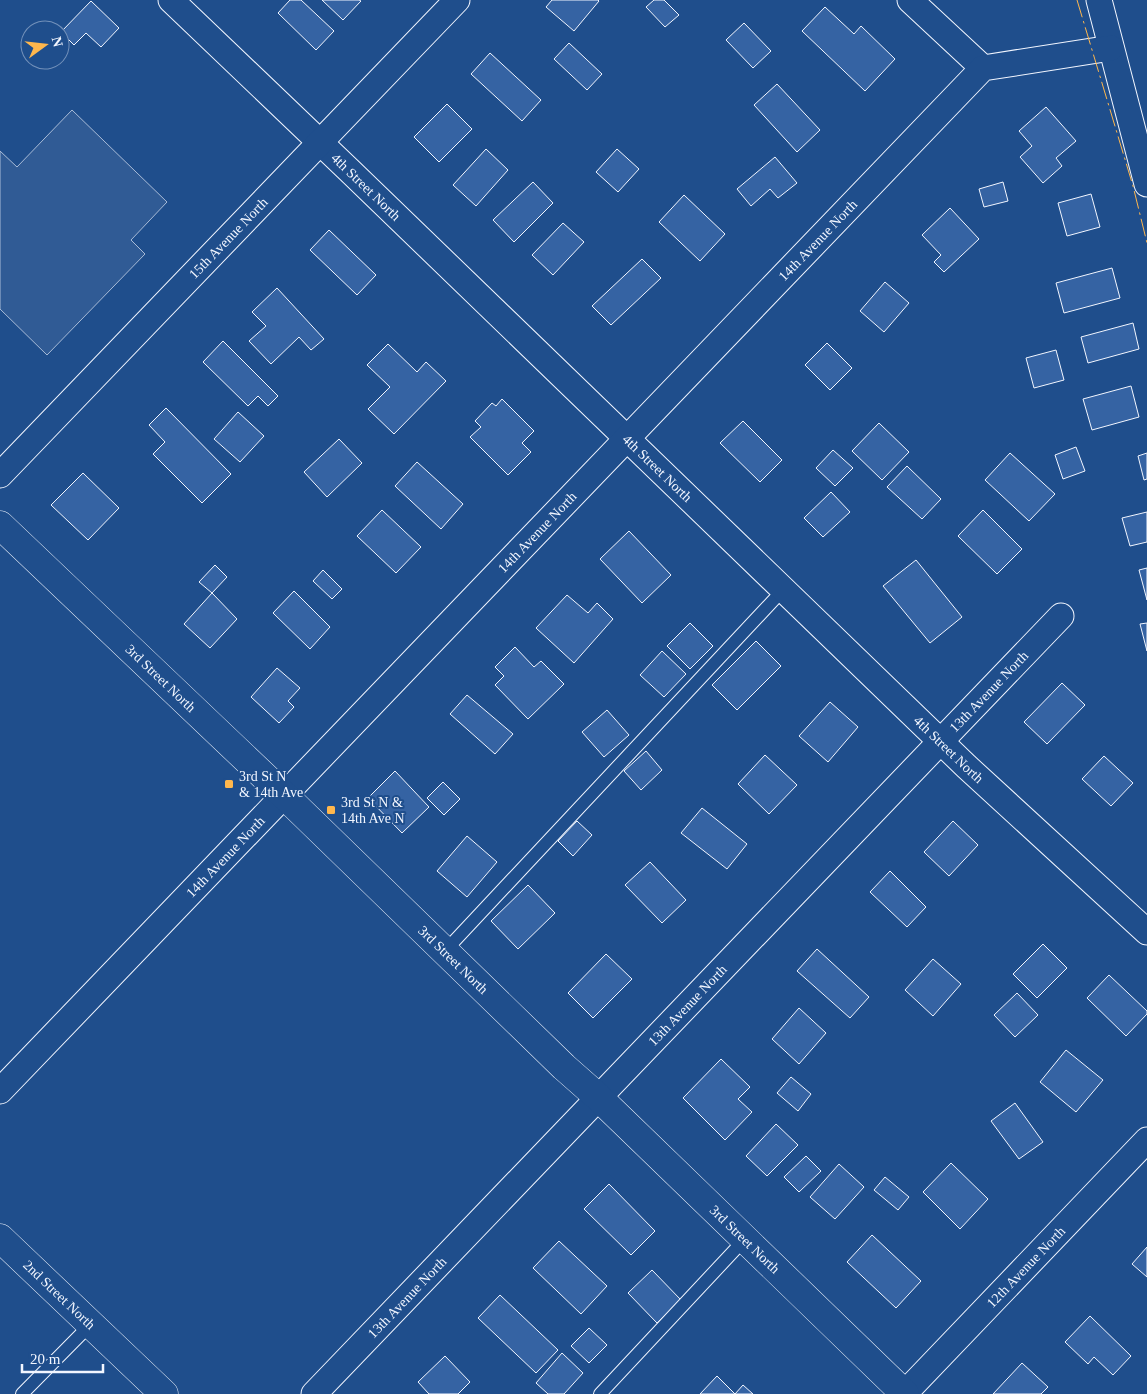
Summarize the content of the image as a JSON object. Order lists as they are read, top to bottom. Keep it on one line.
{"streets":{"street":["4th Street North","15th Avenue North","14th Avenue North","3rd Street North","13th Avenue North","12th Avenue North","2nd Street North"]},"crossings":[["4th Street North","15th Avenue North"],["4th Street North","14th Avenue North"],["4th Street North","13th Avenue North"],["14th Avenue North","3rd Street North"],["3rd Street North","13th Avenue North"],["3rd Street North","12th Avenue North"]],"places":{"transit":["3rd St N & 14th Ave","3rd St N & 14th Ave N"]},"scale_bar":"20 m","north":"right"}
